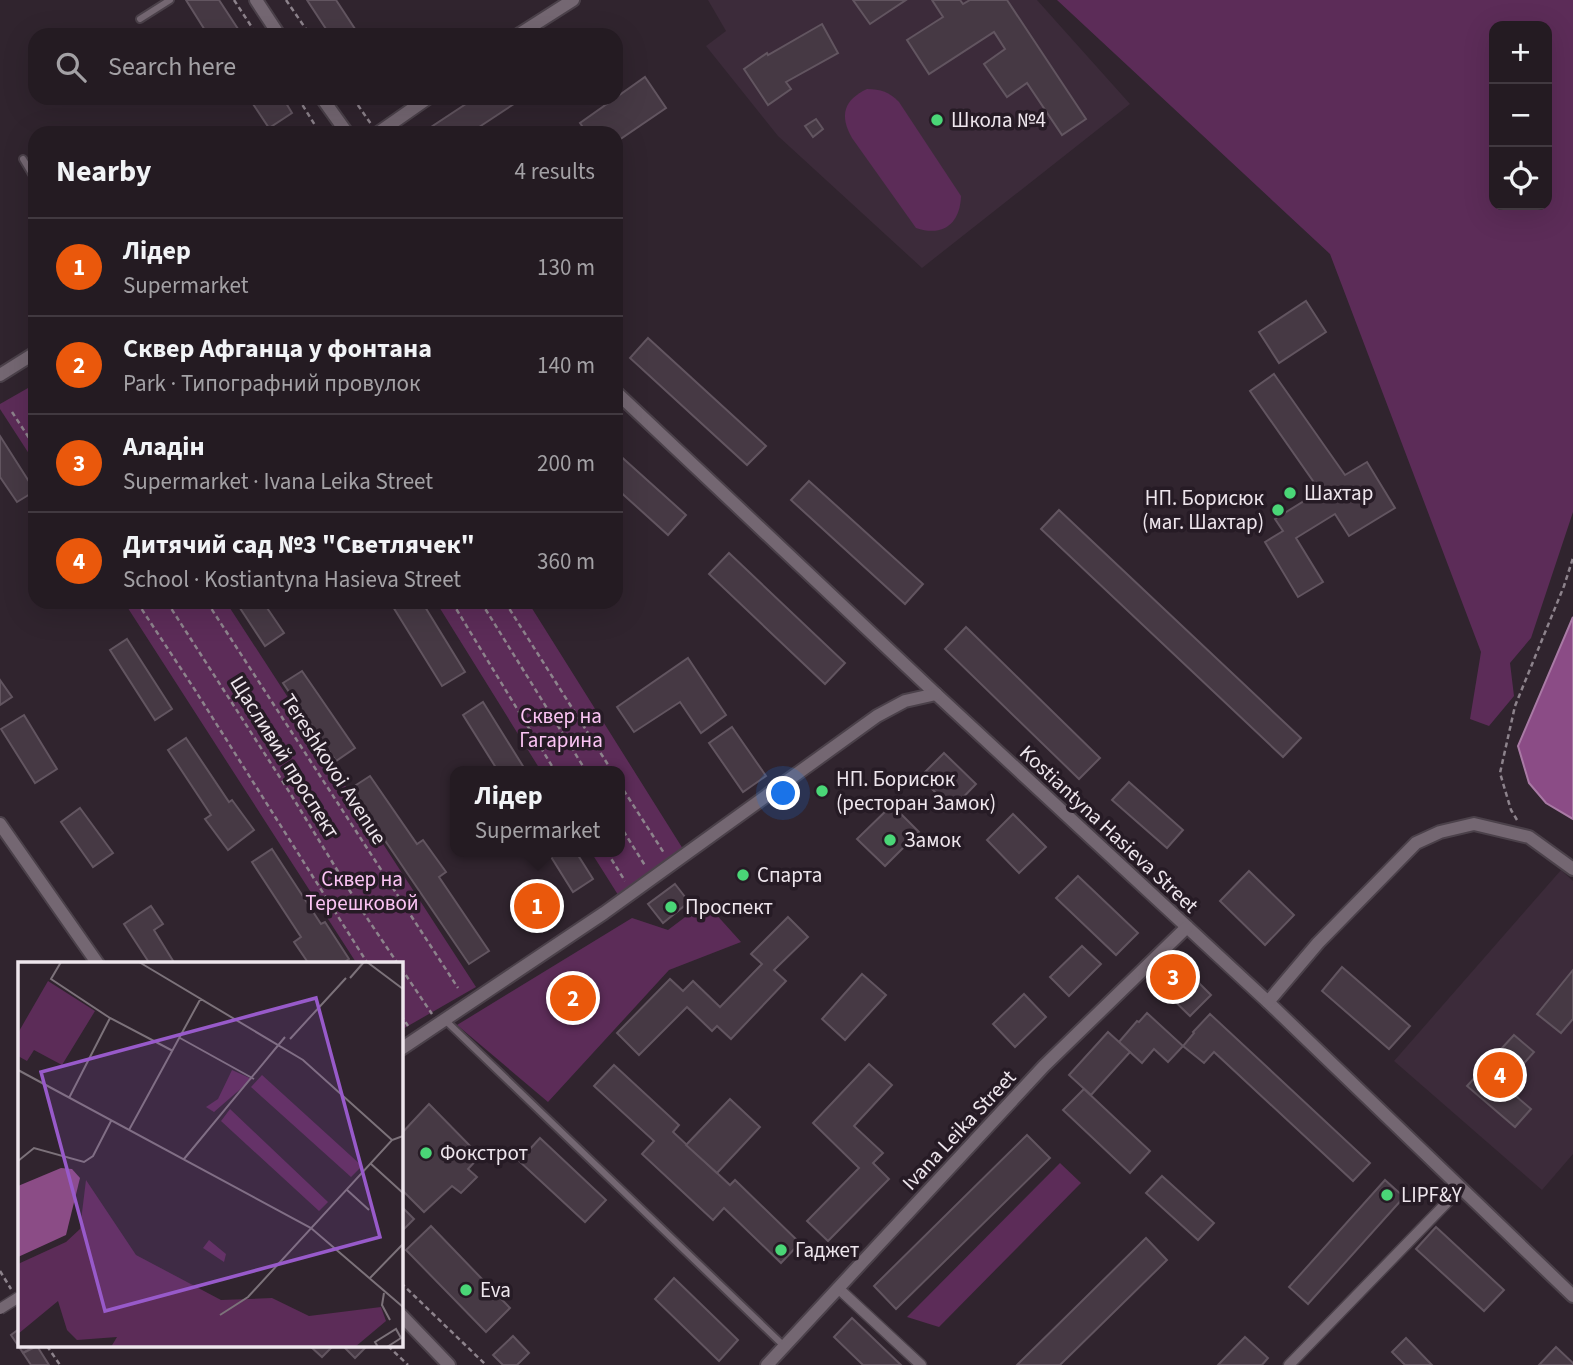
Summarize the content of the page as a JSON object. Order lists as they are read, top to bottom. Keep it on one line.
{"streets":{"street":["Kostiantyna Hasieva Street","Ivana Leika Street"],"path":["Щасливий проспект","Tereshkovoi Avenue"]},"crossings":[["Kostiantyna Hasieva Street","Ivana Leika Street"]],"parks":["Сквер на Гагарина","Сквер на Терешковой"],"places":["Школа №4","Шахтар","НП. Борисюк (маг. Шахтар)","НП. Борисюк (ресторан Замок)","Замок","Спарта","Проспект","Фокстрот","LIPF&Y","Гаджет","Eva"],"page":{"map_buttons":["+","−"],"search":"Search here","heading":["Nearby","4 results"],"list":[{"mark":"1","name":"Лідер","note":"Supermarket","value":"130 m"},{"mark":"2","name":"Сквер Афганца у фонтана","note":"Park · Типографний провулок","value":"140 m"},{"mark":"3","name":"Аладін","note":"Supermarket · Ivana Leika Street","value":"200 m"},{"mark":"4","name":"Дитячий сад №3 \"Светлячек\"","note":"School · Kostiantyna Hasieva Street","value":"360 m"}],"popup":["Лідер","Supermarket"],"pins":["1","3","2","4"]}}
